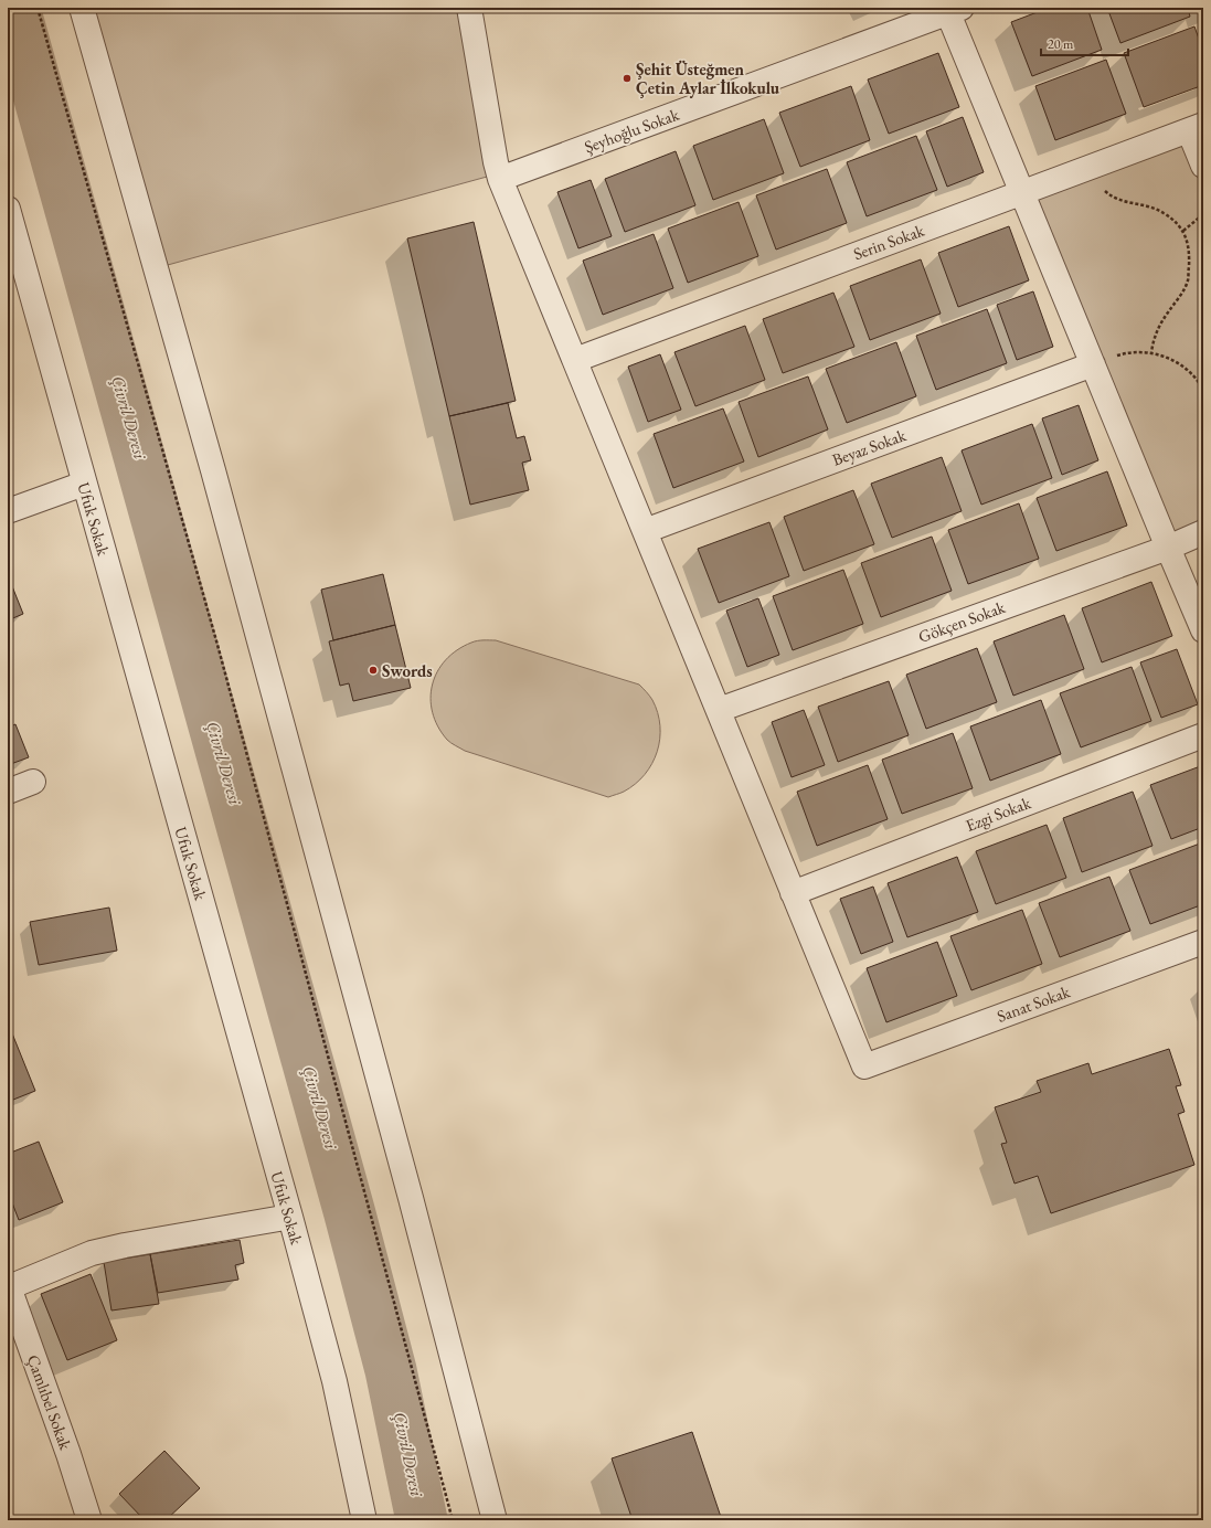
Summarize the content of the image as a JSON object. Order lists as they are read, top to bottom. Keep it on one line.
{"streets":{"street":["Şeyhoğlu Sokak","Serin Sokak","Beyaz Sokak","Ufuk Sokak","Gökçen Sokak","Ezgi Sokak","Sanat Sokak","Çamlıbel Sokak"]},"crossings":[["Ezgi Sokak","Sanat Sokak"]],"water":["Çivril Deresi"],"places":["Şehit Üsteğmen Çetin Aylar İlkokulu","Swords"],"scale_bar":"20 m"}
